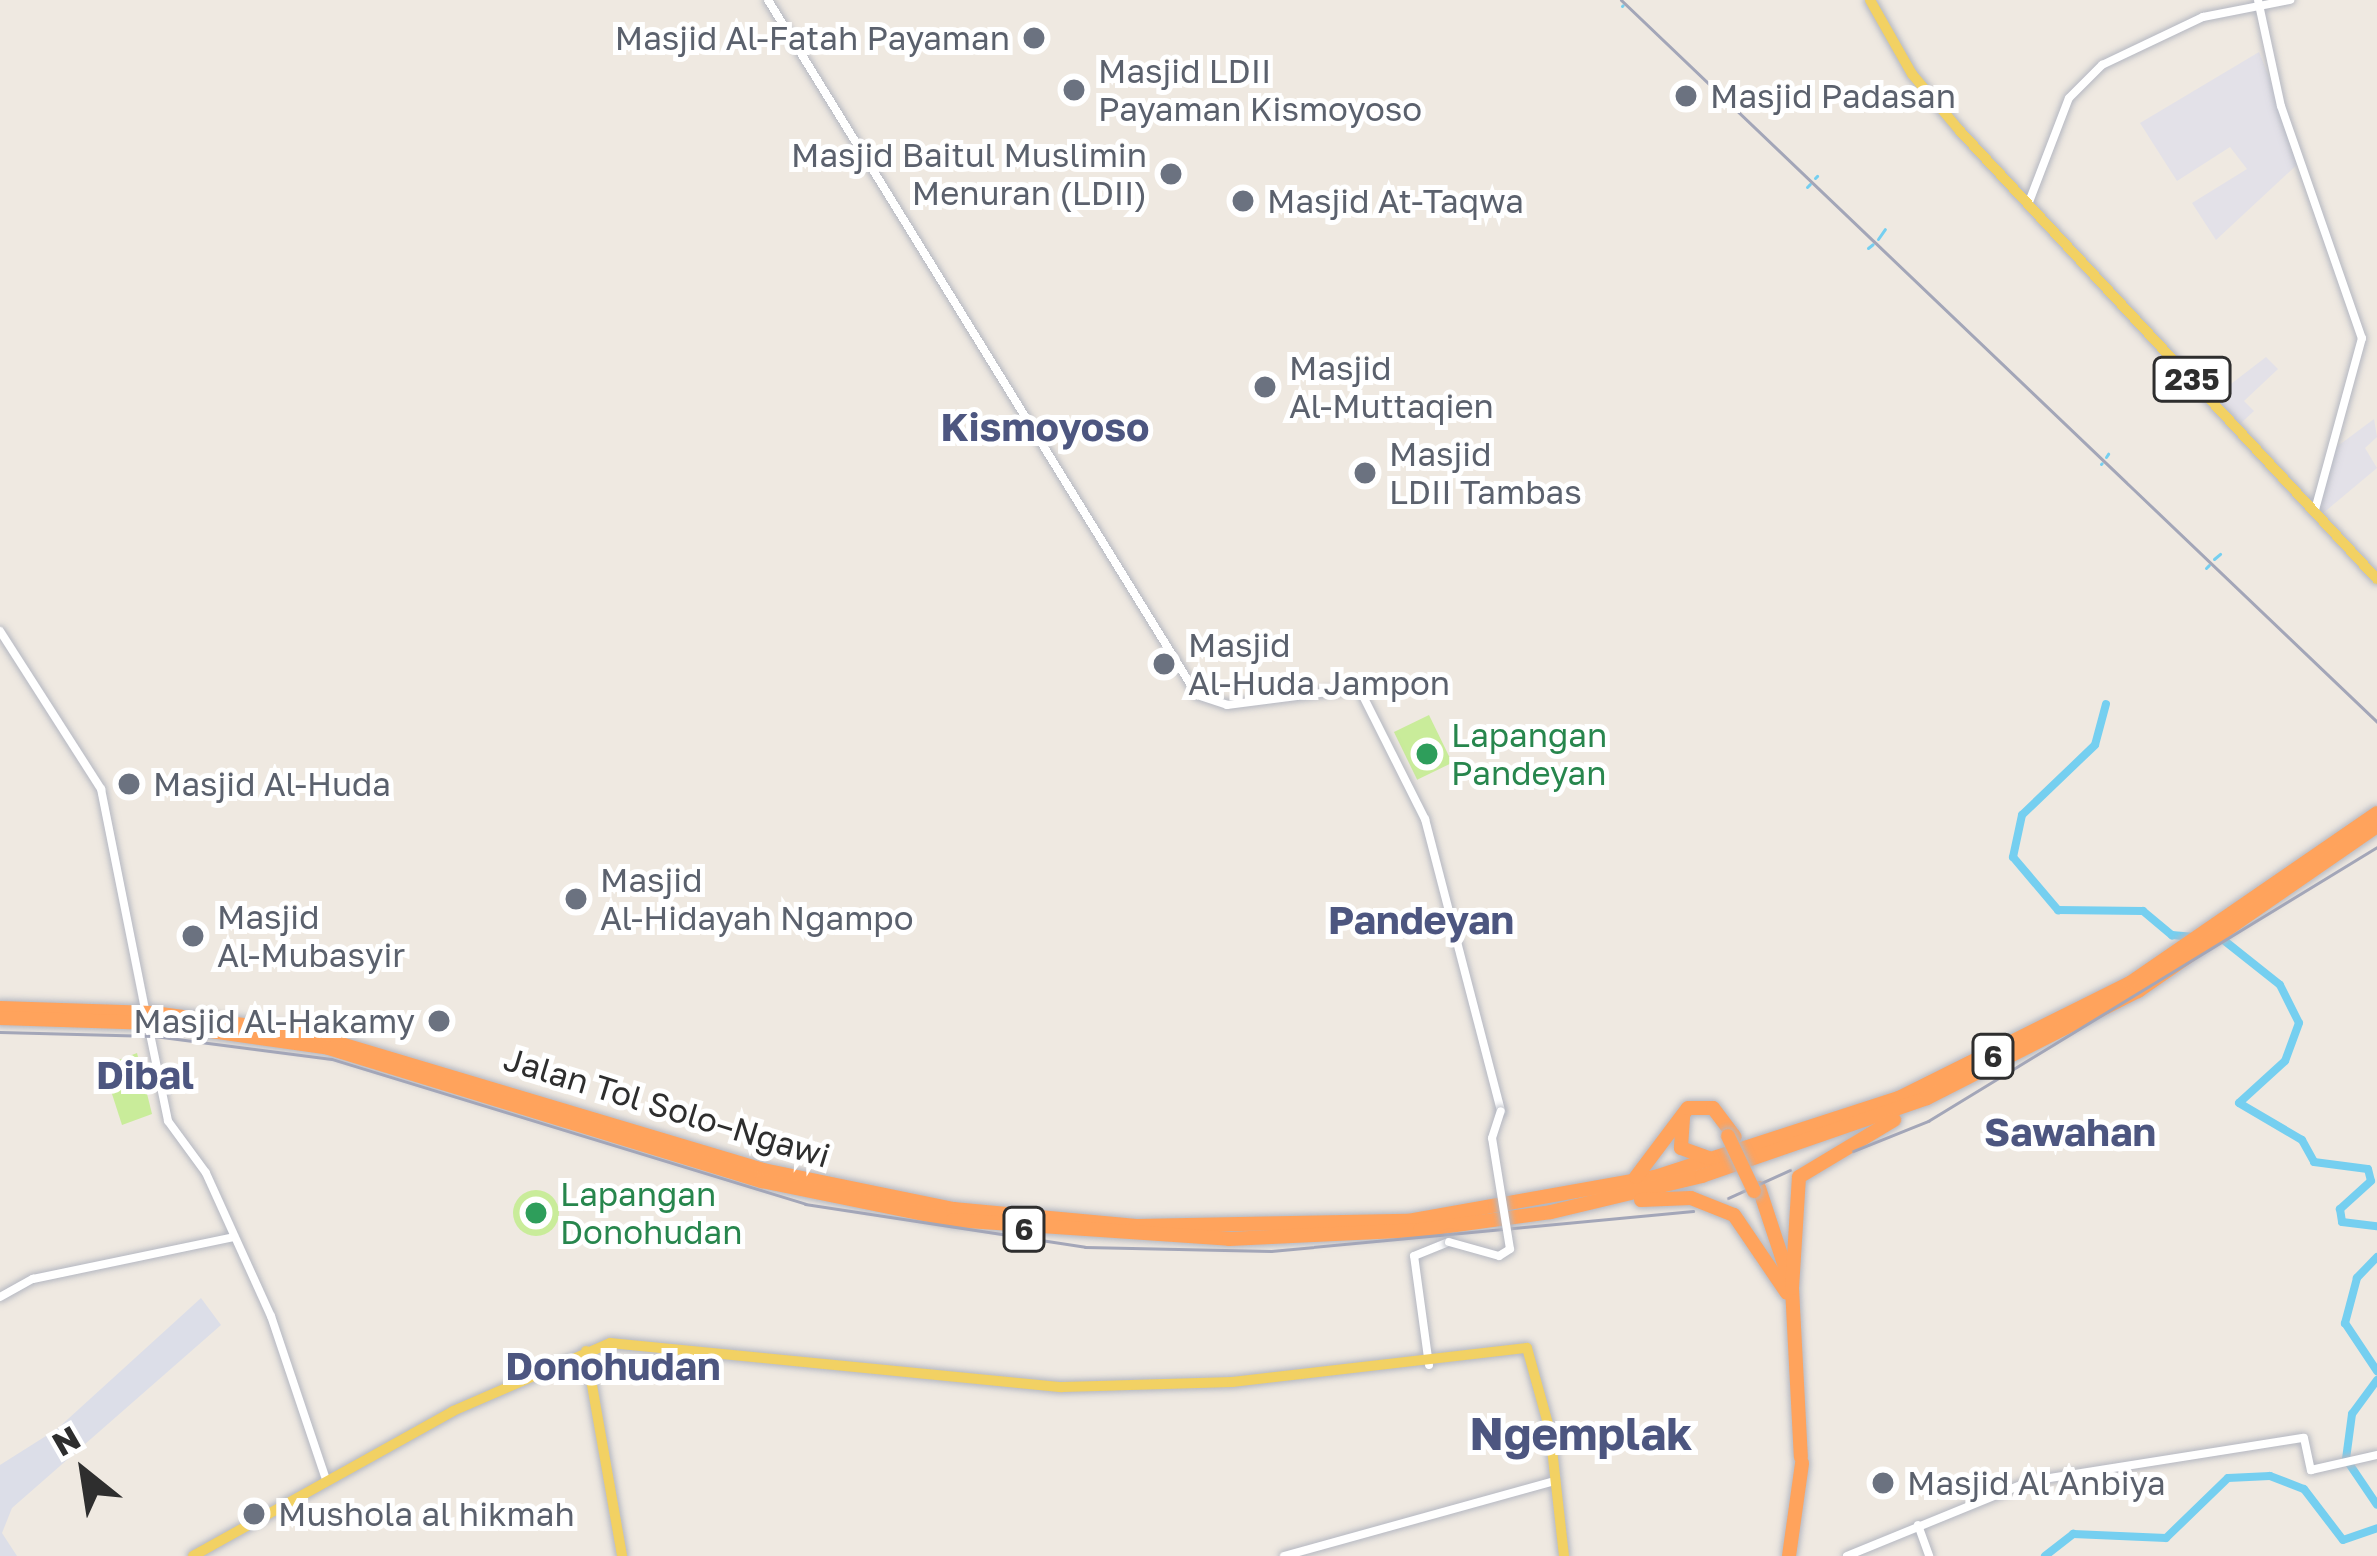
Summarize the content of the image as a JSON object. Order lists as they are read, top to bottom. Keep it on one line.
{"streets":{"highway":["6","Jalan Tol Solo–Ngawi"],"main road":["235"]},"districts":["Kismoyoso","Pandeyan","Dibal","Sawahan","Donohudan","Ngemplak"],"places":["Masjid Al-Fatah Payaman","Masjid LDII Payaman Kismoyoso","Masjid Padasan","Masjid Baitul Muslimin Menuran (LDII)","Masjid At-Taqwa","Masjid Al-Muttaqien","Masjid LDII Tambas","Masjid Al-Huda Jampon","Lapangan Pandeyan","Masjid Al-Huda","Masjid Al-Hidayah Ngampo","Masjid Al-Mubasyir","Masjid Al-Hakamy","Lapangan Donohudan","Masjid Al Anbiya","Mushola al hikmah"],"north":"top left"}
